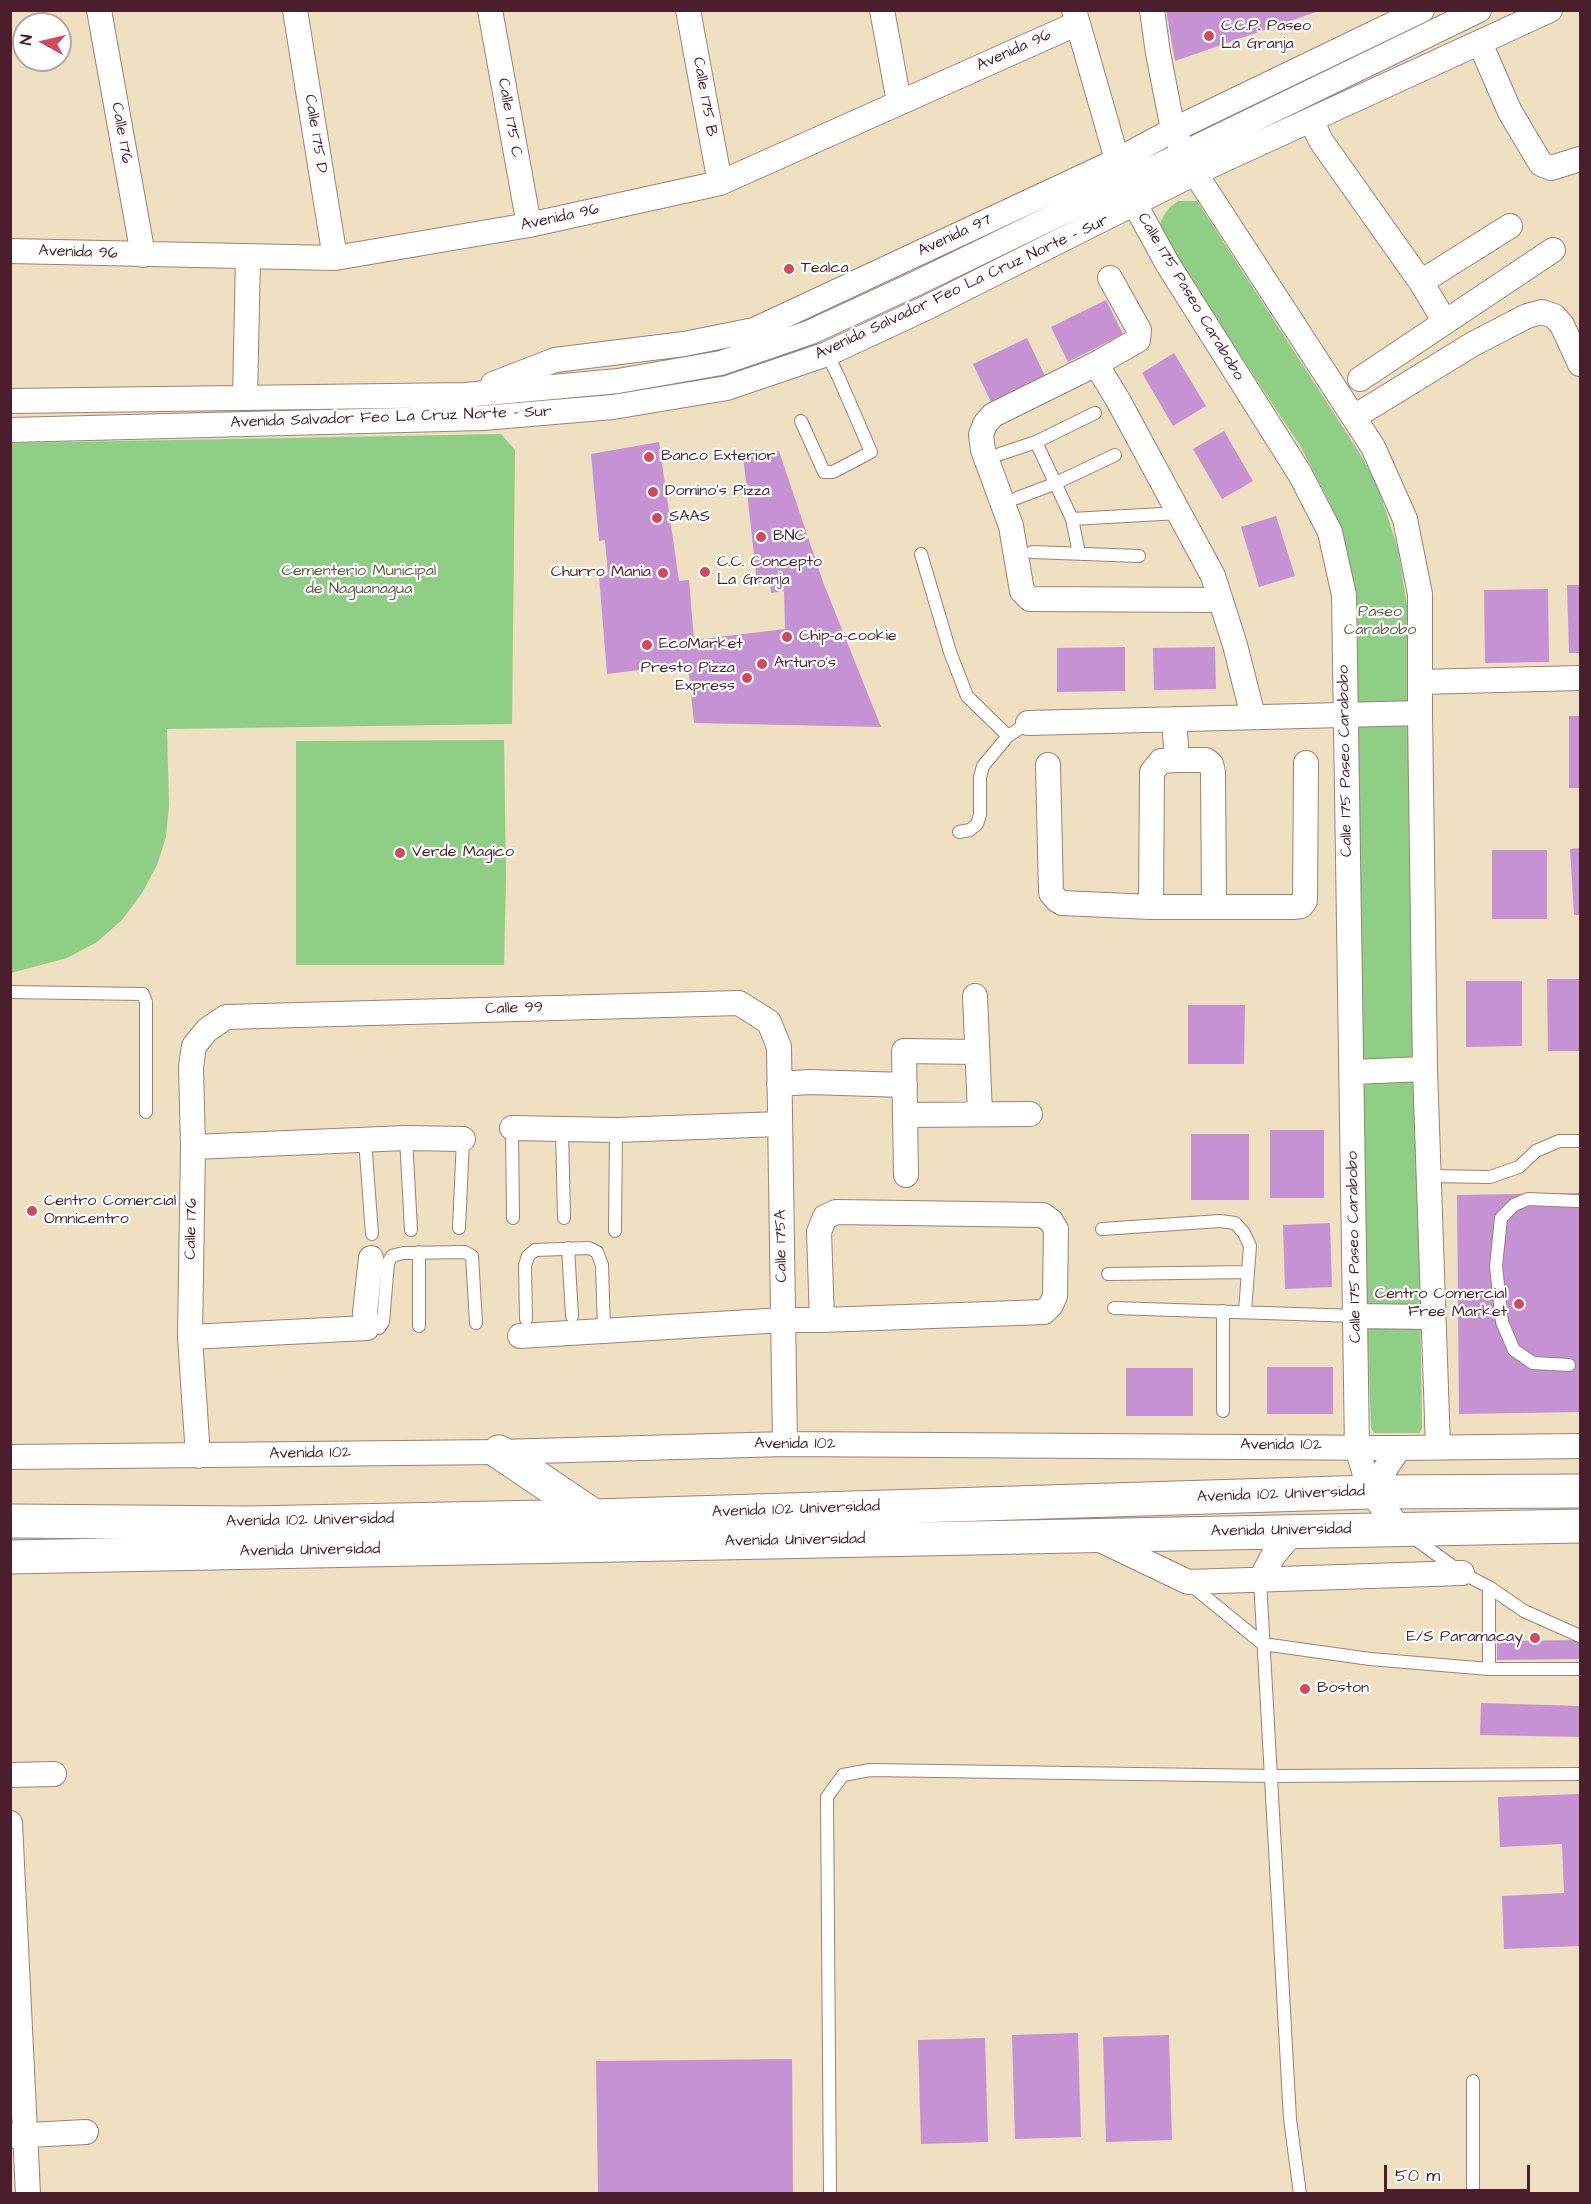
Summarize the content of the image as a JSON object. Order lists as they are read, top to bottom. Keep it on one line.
{"streets":{"main road":["Avenida 102 Universidad","Avenida Universidad"],"street":["Avenida 96","Calle 175 B","Calle 175 C","Calle 176","Calle 175 D","Avenida 97","Avenida Salvador Feo La Cruz Norte - Sur","Calle 175 Paseo Carabobo","Calle 99","Calle 175A","Avenida 102"]},"crossings":[["Avenida 96","Calle 175 B"],["Avenida 96","Calle 175 C"],["Avenida 96","Calle 176"],["Avenida 96","Calle 175 D"],["Avenida 96","Calle 175 Paseo Carabobo"],["Calle 176","Calle 99"],["Calle 176","Avenida 102"],["Avenida 97","Avenida Salvador Feo La Cruz Norte - Sur"],["Avenida 97","Calle 175 Paseo Carabobo"],["Avenida Salvador Feo La Cruz Norte - Sur","Calle 175 Paseo Carabobo"],["Calle 175 Paseo Carabobo","Avenida 102"],["Calle 175 Paseo Carabobo","Avenida 102 Universidad"],["Calle 175 Paseo Carabobo","Avenida Universidad"],["Calle 99","Calle 175A"],["Calle 175A","Avenida 102"]],"parks":["Cementerio Municipal de Naguanagua","Paseo Carabobo"],"places":["C.C.P. Paseo La Granja","Tealca","Banco Exterior","Domino's Pizza","SAAS","BNC","C.C. Concepto La Granja","Churro Mania","Chip-a-cookie","EcoMarket","Arturo's","Presto Pizza Express","Verde Magico","Centro Comercial Omnicentro","Centro Comercial Free Market","E/S Paramacay","Boston"],"scale_bar":"50 m","north":"left"}
